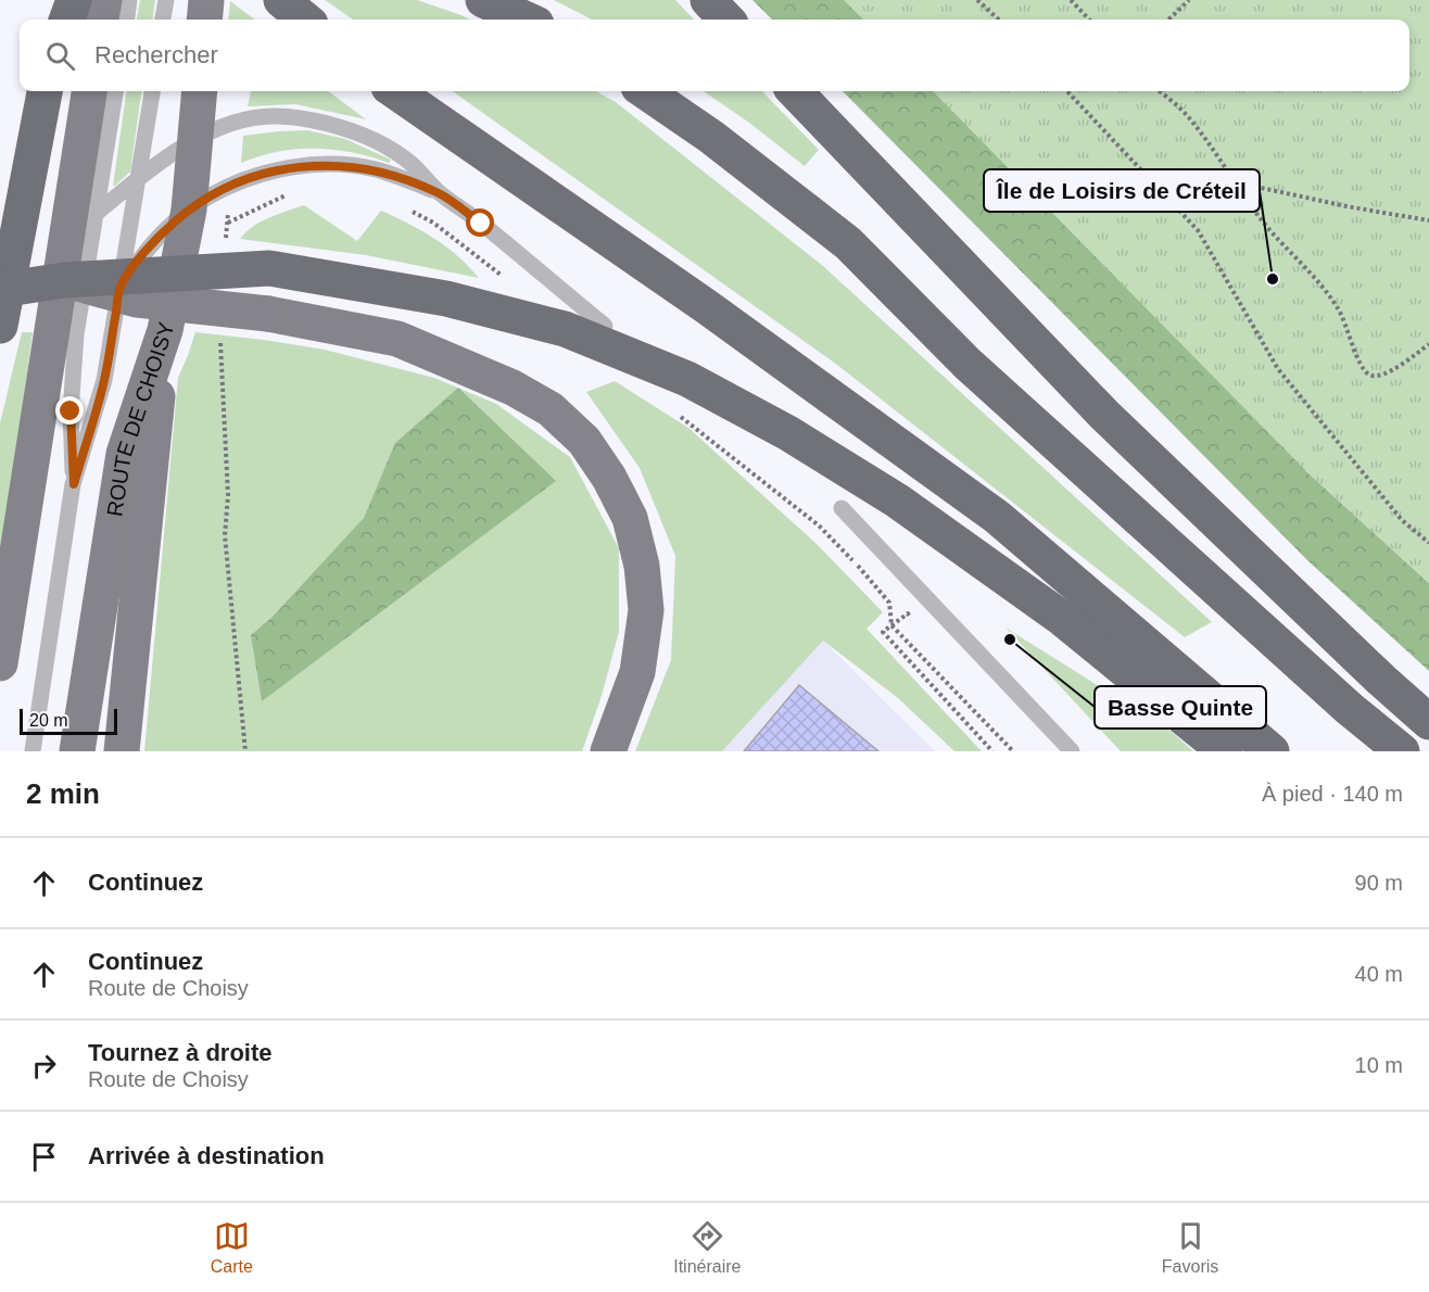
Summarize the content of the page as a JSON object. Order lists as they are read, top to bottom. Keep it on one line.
{"streets":{"main road":["ROUTE DE CHOISY"]},"places":["Île de Loisirs de Créteil","Basse Quinte"],"scale_bar":"20 m","page":{"search":"Rechercher","scale":"20 m","heading":["2 min","À pied · 140 m"],"list":[["Continuez","90 m"],["Continuez","Route de Choisy","40 m"],["Tournez à droite","Route de Choisy","10 m"],"Arrivée à destination"],"nav":["Carte","Itinéraire","Favoris"]}}
